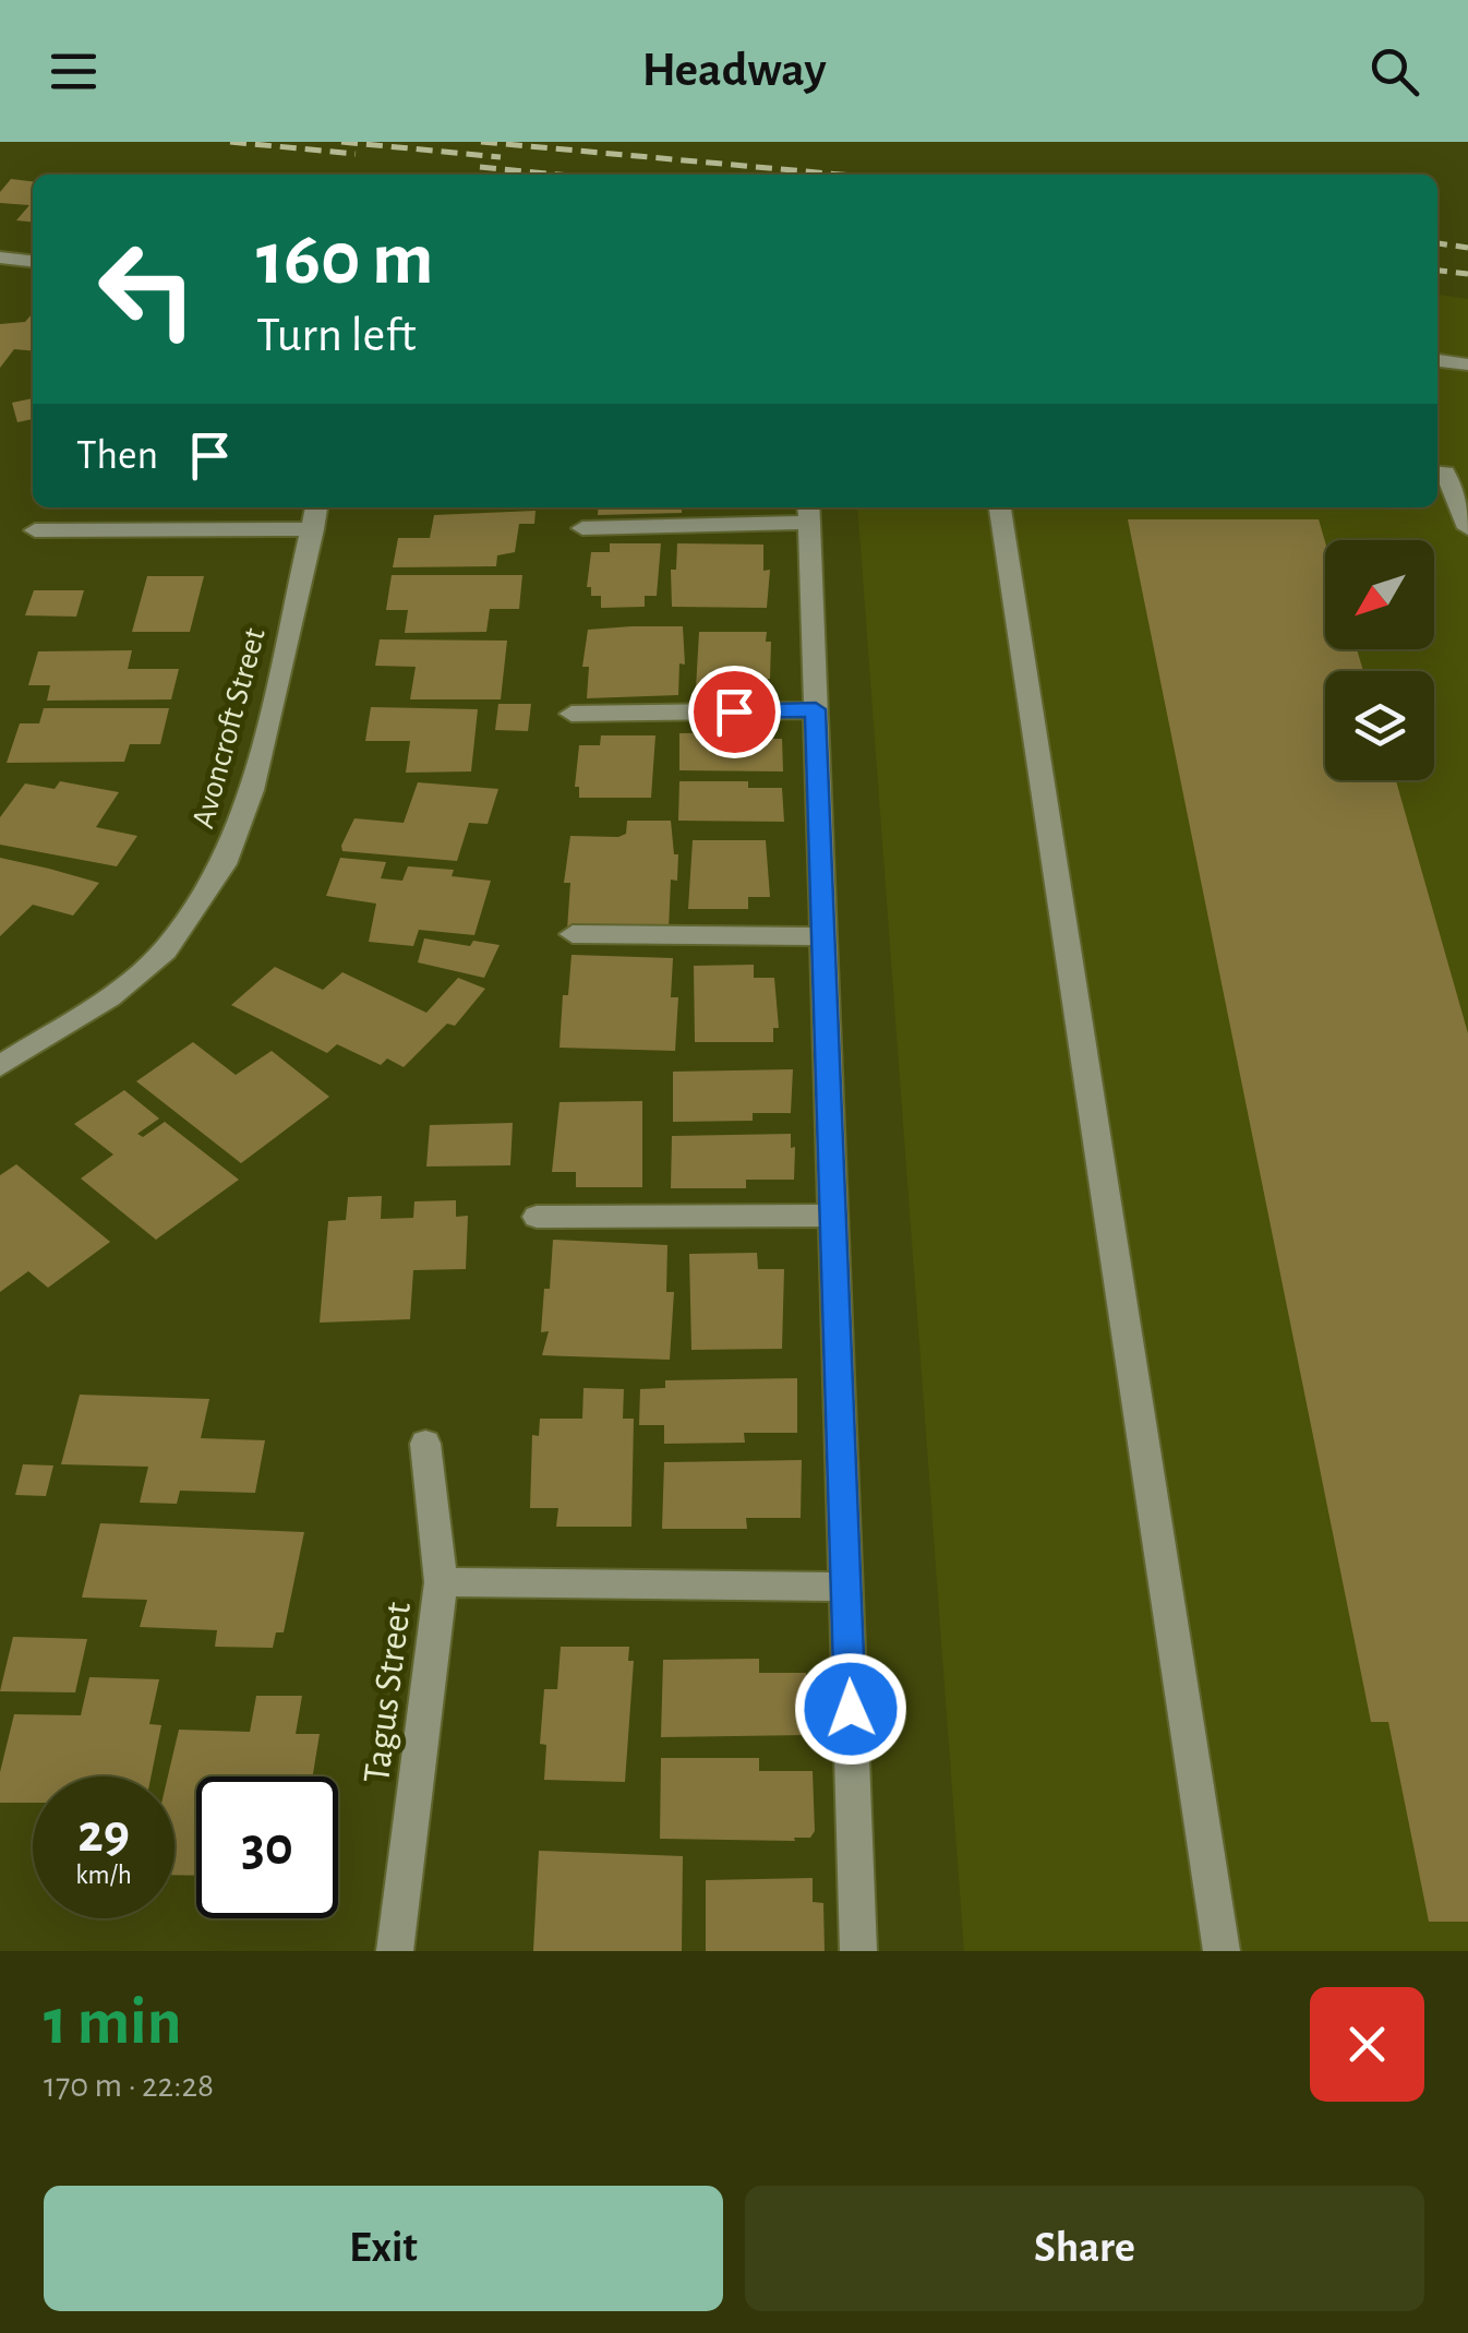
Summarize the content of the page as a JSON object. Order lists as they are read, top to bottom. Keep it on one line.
{"streets":{"street":["Avoncroft Street","Tagus Street"]},"north":"bottom left","page":{"header":"Headway","turn":["160 m","Turn left"],"then":"Then","speed":"29 km/h","limit":"30","heading":["1 min","170 m · 22:28"],"buttons":["Exit","Share"]}}
